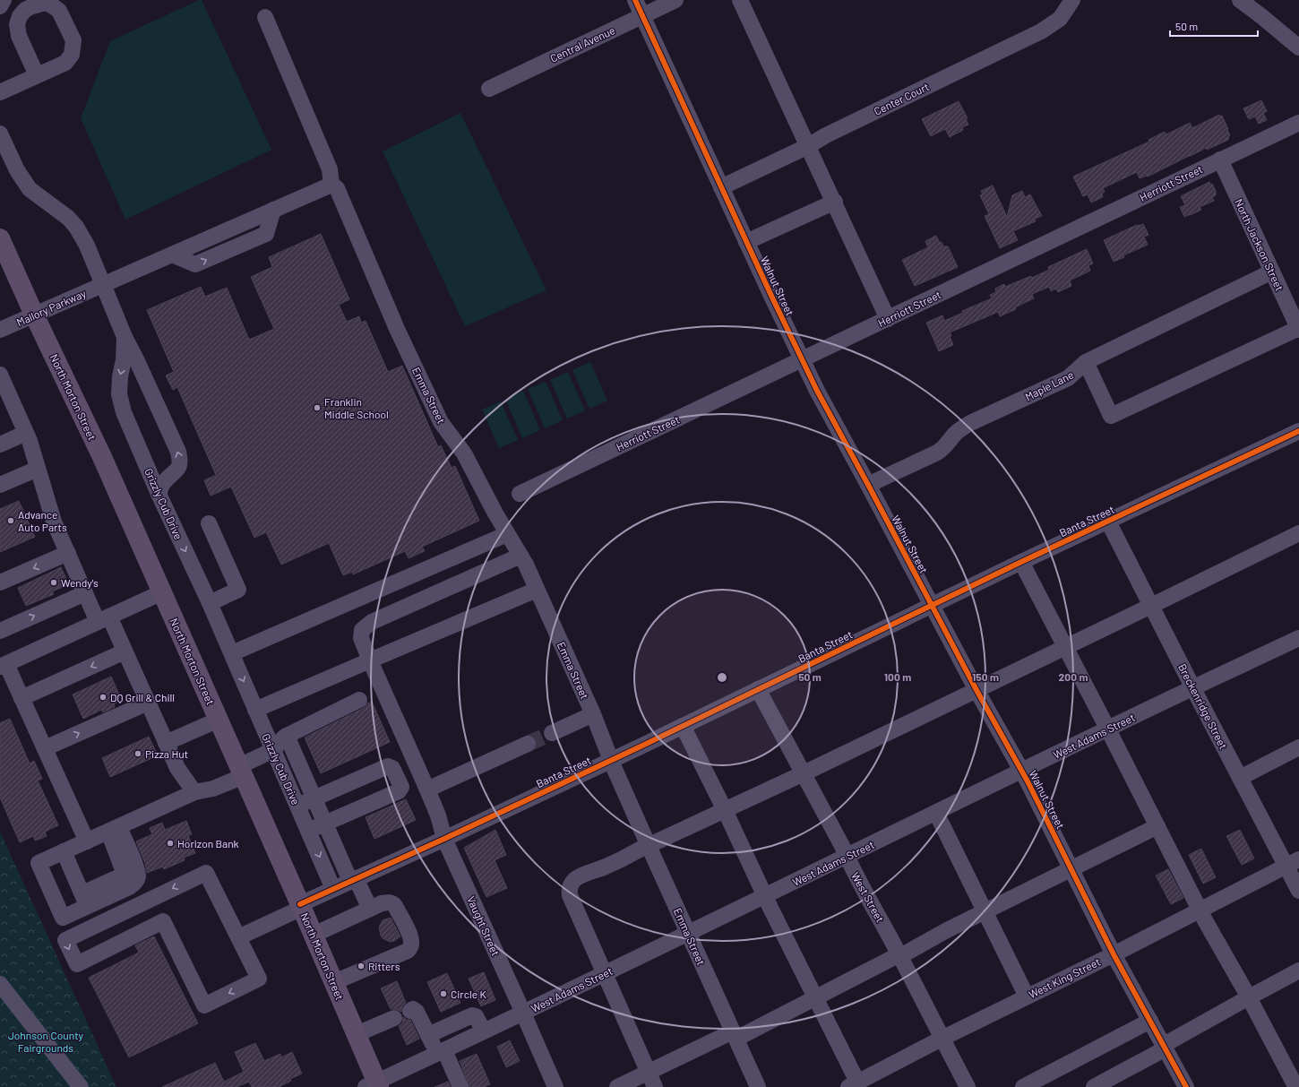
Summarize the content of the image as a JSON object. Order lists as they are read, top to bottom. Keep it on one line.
{"streets":{"main road":["North Morton Street"],"street":["Central Avenue","Center Court","Herriott Street","North Jackson Street","Walnut Street","Mallory Parkway","Maple Lane","Emma Street","Grizzly Cub Drive","Banta Street","Breckenridge Street","West Adams Street","West Street","Vaught Street","West King Street"]},"crossings":[["Central Avenue","Walnut Street"],["Center Court","Walnut Street"],["Herriott Street","North Jackson Street"],["Herriott Street","Walnut Street"],["North Jackson Street","Maple Lane"],["Walnut Street","Maple Lane"],["Walnut Street","Banta Street"],["Walnut Street","West Adams Street"],["Walnut Street","West King Street"],["Mallory Parkway","Emma Street"],["Mallory Parkway","North Morton Street"],["Mallory Parkway","Grizzly Cub Drive"],["Emma Street","Banta Street"],["Emma Street","West Adams Street"],["Emma Street","Vaught Street"],["North Morton Street","Banta Street"],["North Morton Street","West Adams Street"],["Grizzly Cub Drive","Banta Street"],["Banta Street","Breckenridge Street"],["Banta Street","West Street"],["Banta Street","Vaught Street"],["Breckenridge Street","West Adams Street"],["Breckenridge Street","West King Street"],["West Adams Street","West Street"],["West Adams Street","Vaught Street"],["West Street","West King Street"]],"parks":["Johnson County Fairgrounds"],"places":["Franklin Middle School","Advance Auto Parts","Wendy's","DQ Grill & Chill","Pizza Hut","Horizon Bank","Ritters","Circle K"],"scale_bar":"50 m","rings":["50 m","100 m","150 m","200 m"]}
